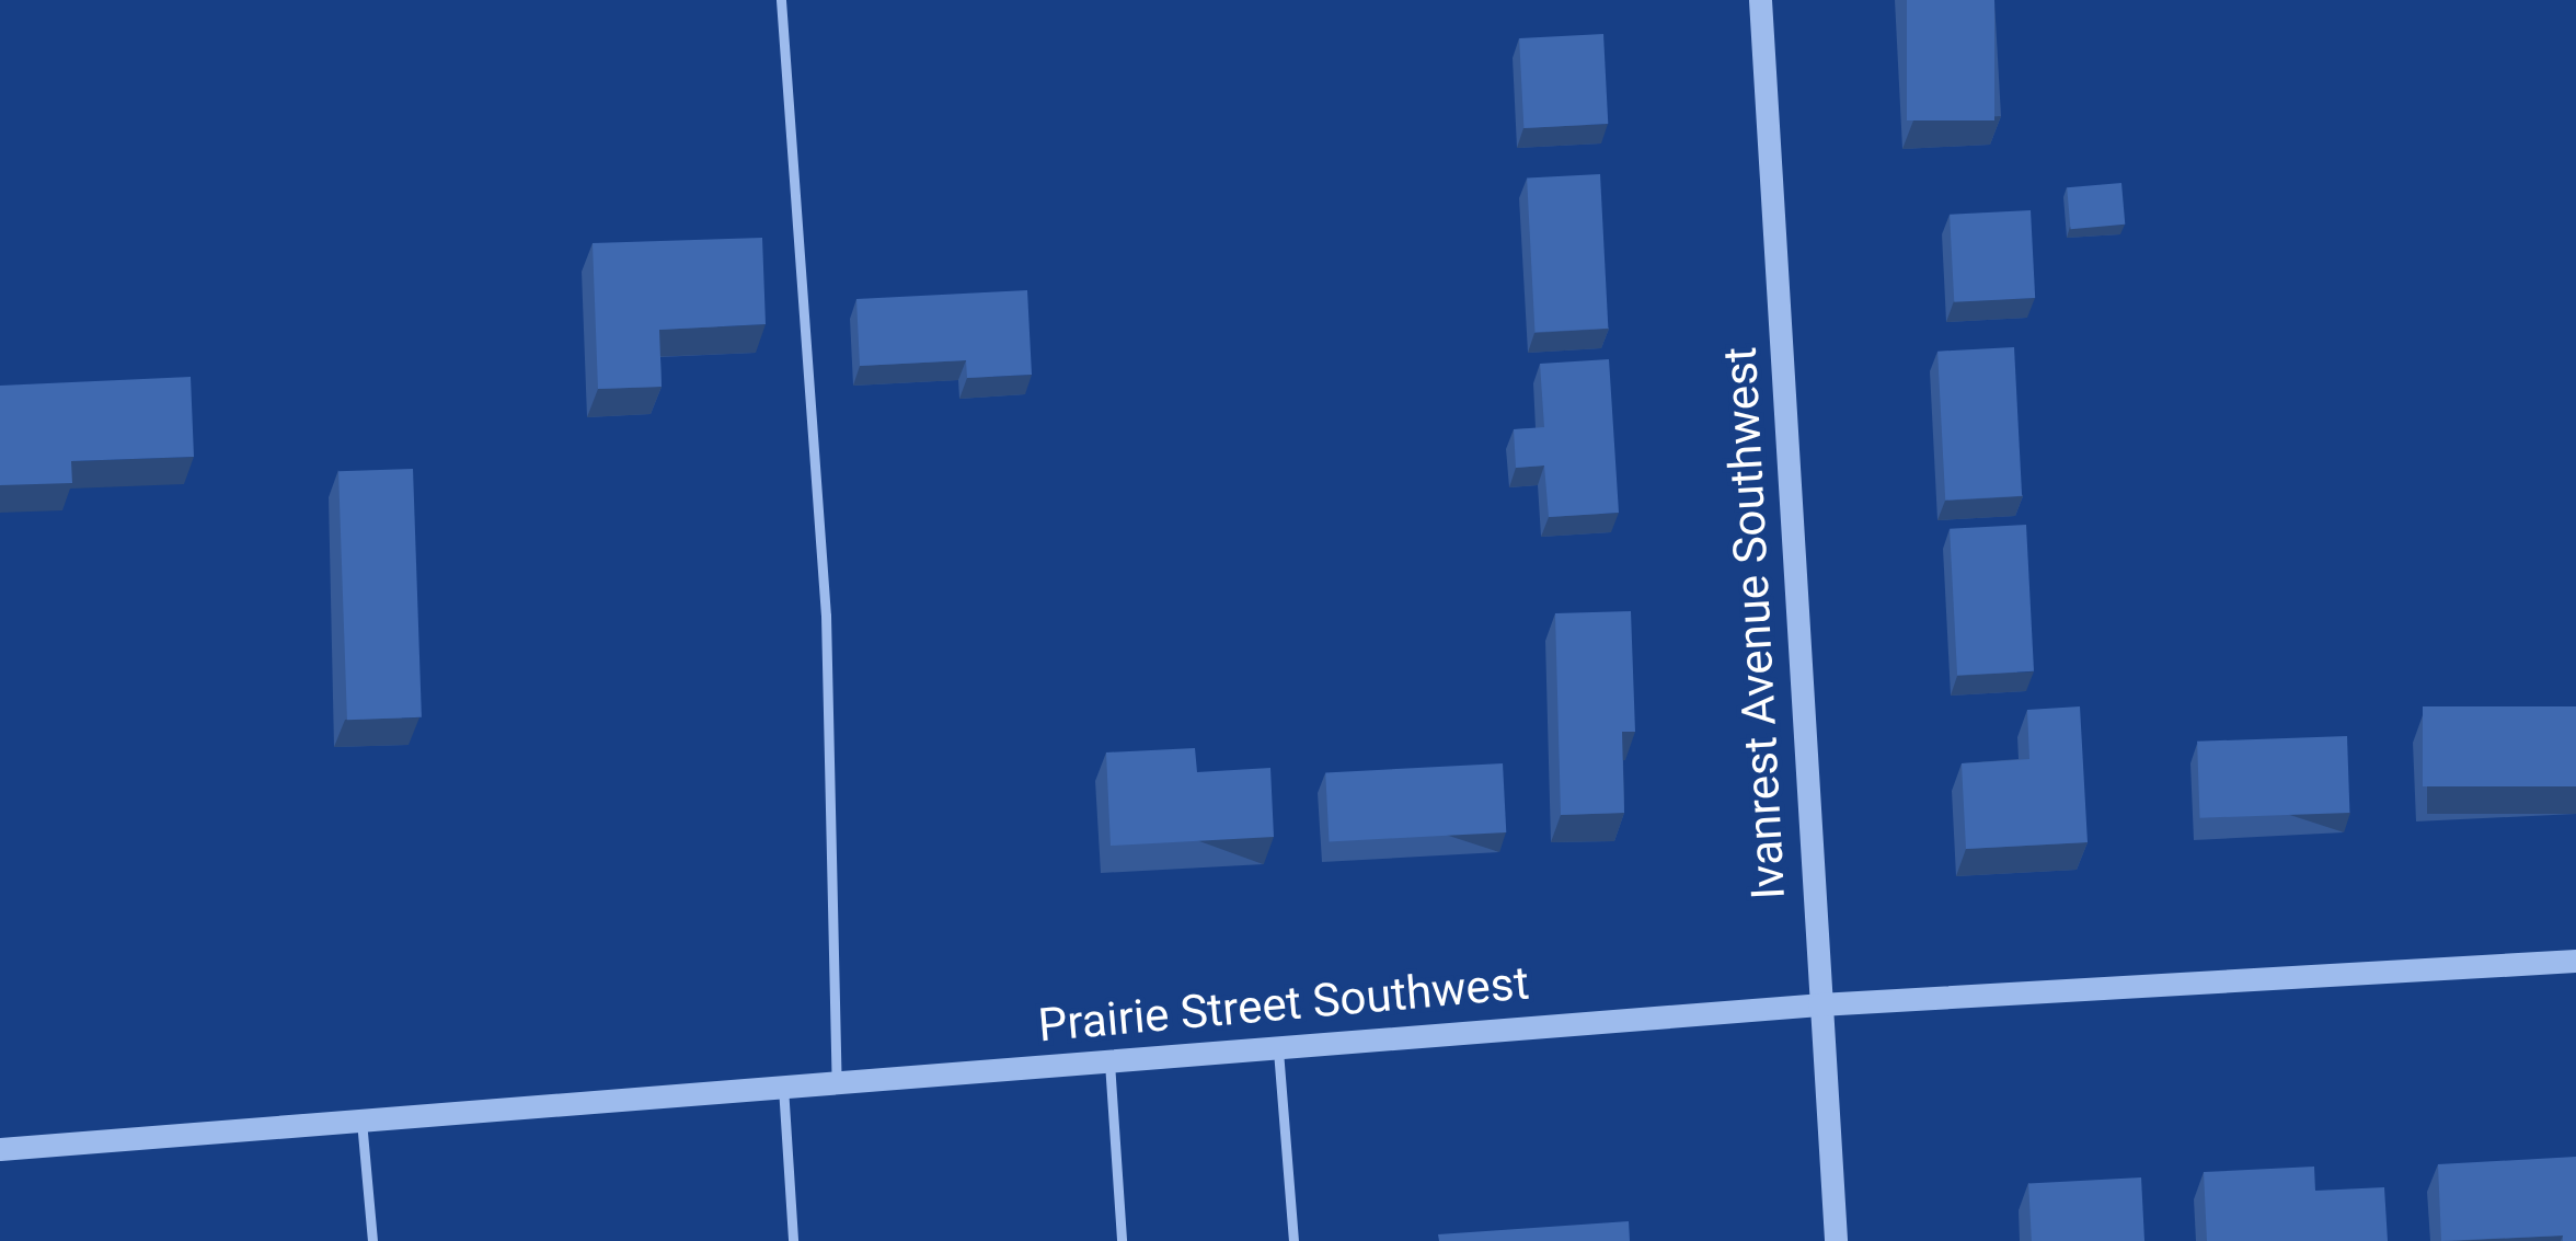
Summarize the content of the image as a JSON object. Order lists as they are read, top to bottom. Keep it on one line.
{"streets":{"street":["Ivanrest Avenue Southwest","Prairie Street Southwest"]},"crossings":[["Ivanrest Avenue Southwest","Prairie Street Southwest"]]}
